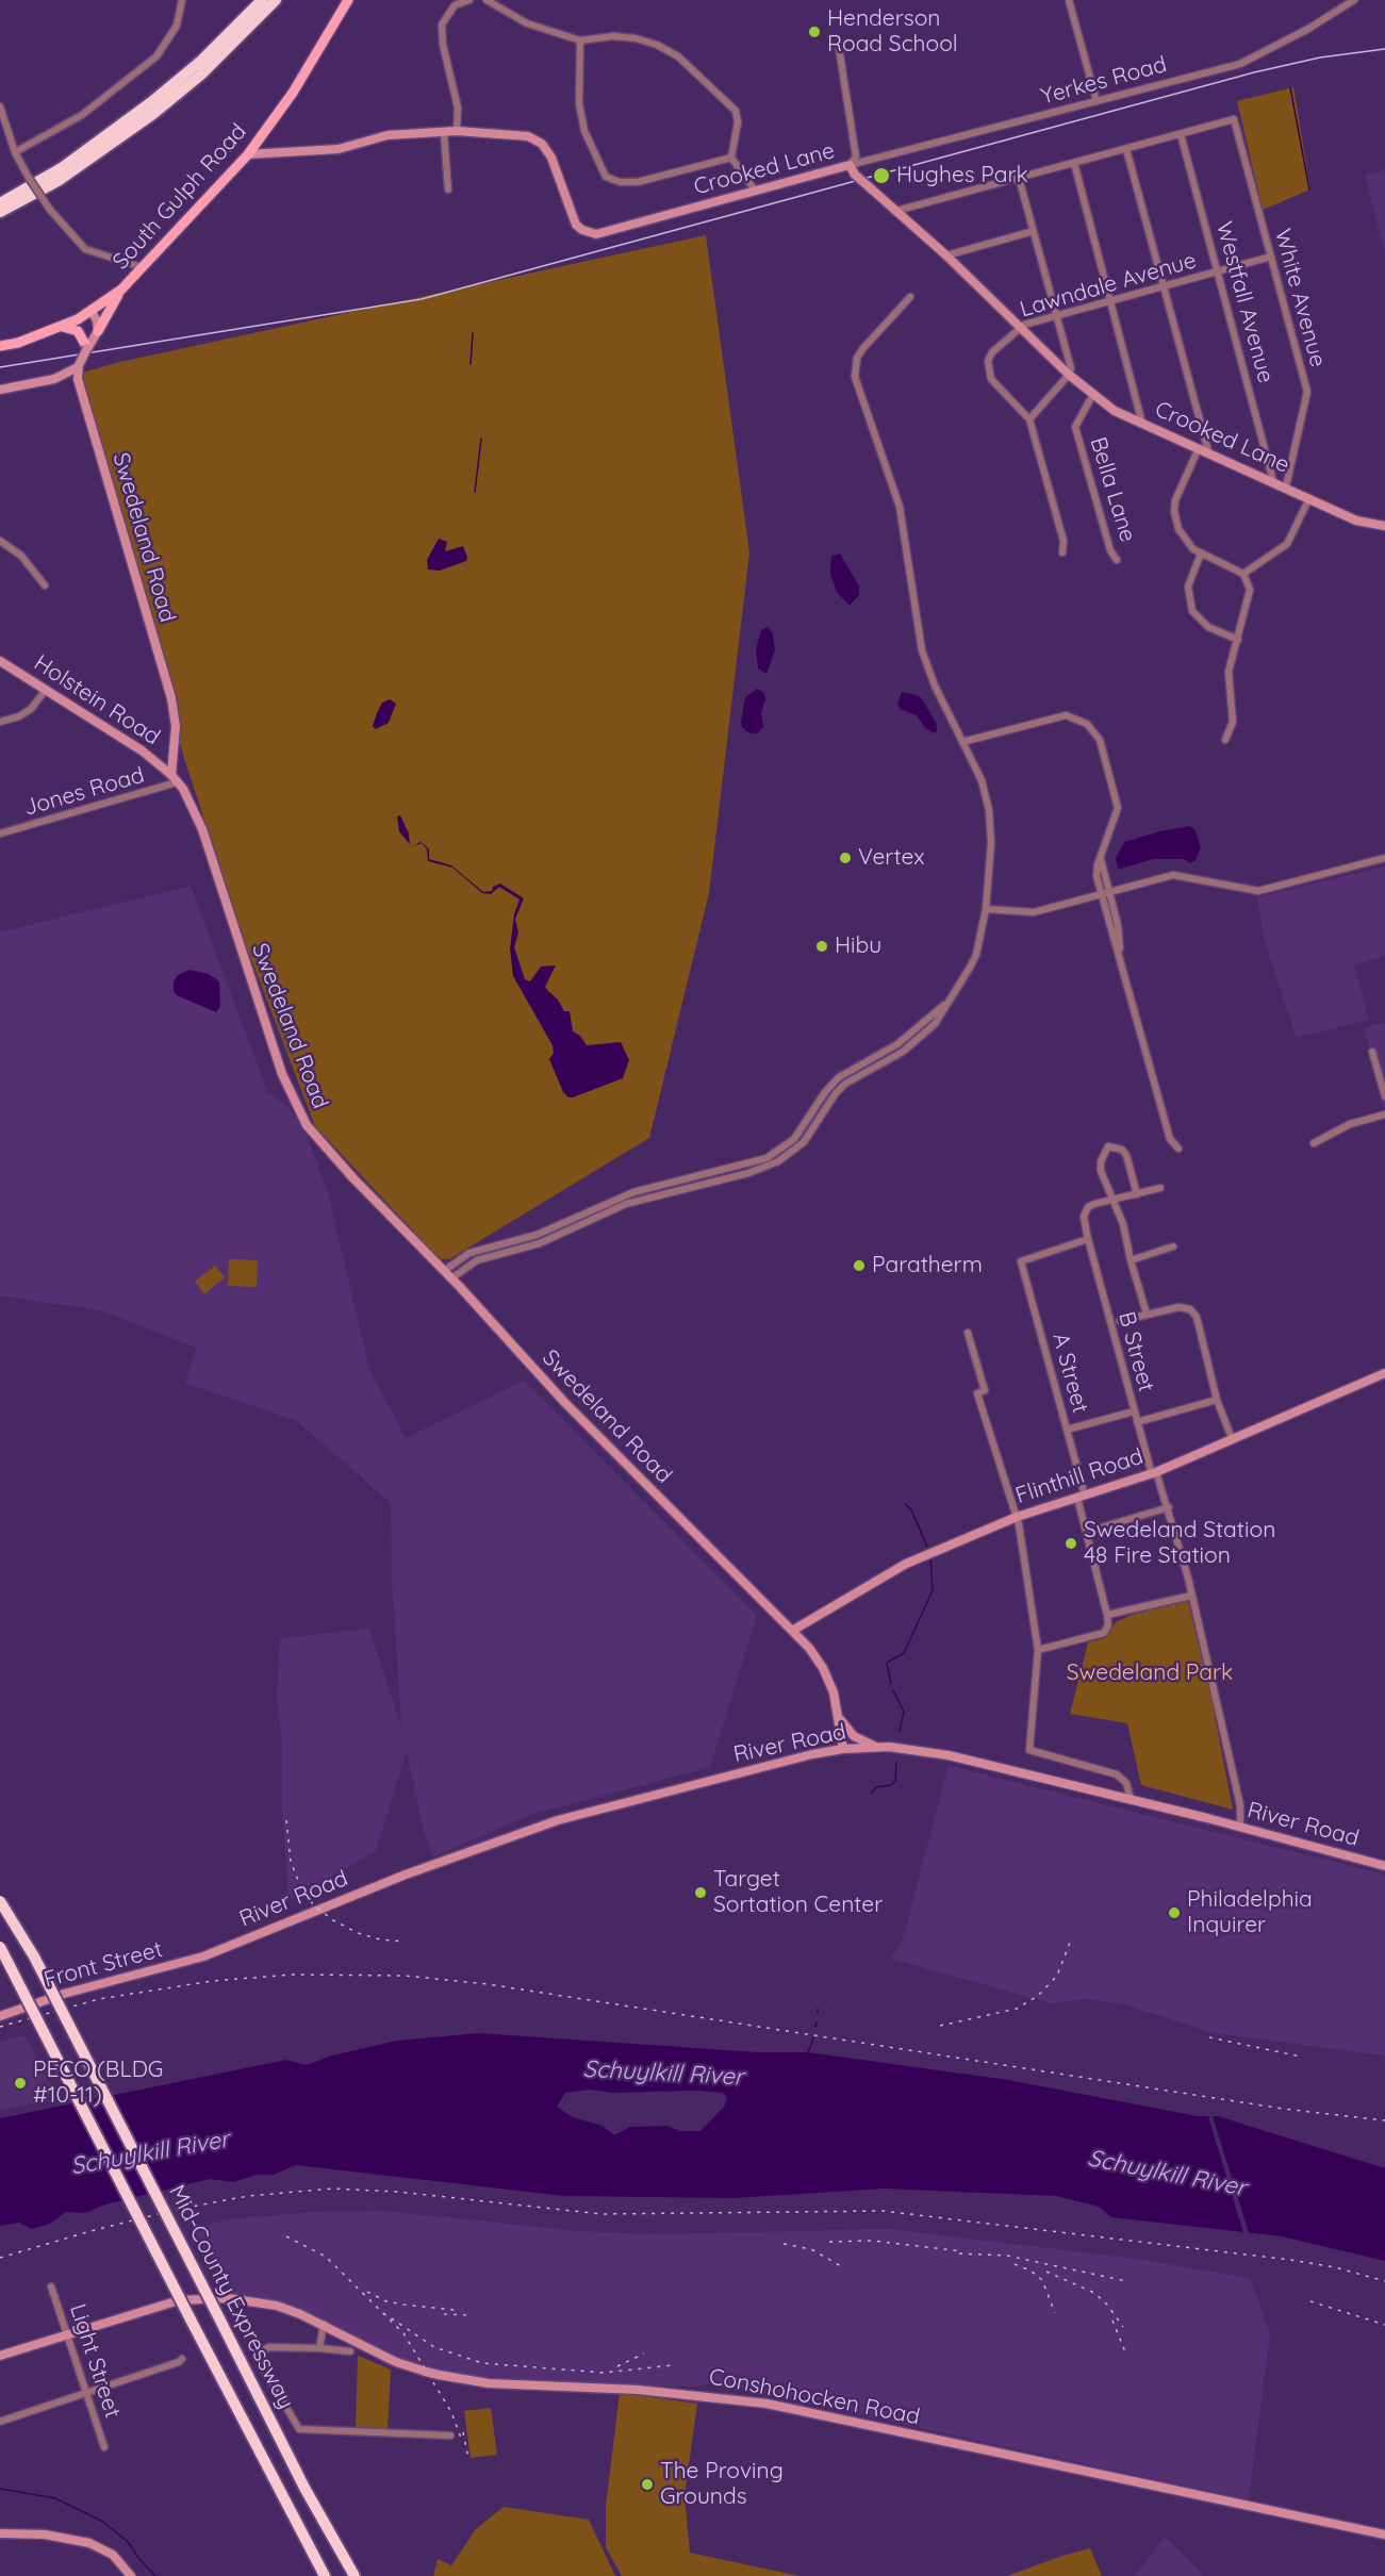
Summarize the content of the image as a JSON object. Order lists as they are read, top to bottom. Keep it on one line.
{"streets":{"highway":["Mid-County Expressway"],"main road":["Crooked Lane","South Gulph Road","Swedeland Road","Holstein Road","Flinthill Road","River Road","Front Street","Conshohocken Road"],"street":["Yerkes Road","Lawndale Avenue","White Avenue","Westfall Avenue","Bella Lane","Jones Road","B Street","A Street","Light Street"]},"crossings":[["Yerkes Road","Crooked Lane"],["Crooked Lane","South Gulph Road"],["Crooked Lane","Lawndale Avenue"],["Crooked Lane","White Avenue"],["Crooked Lane","Westfall Avenue"],["Crooked Lane","Bella Lane"],["Lawndale Avenue","White Avenue"],["Lawndale Avenue","Westfall Avenue"],["White Avenue","Westfall Avenue"],["Swedeland Road","Holstein Road"],["Swedeland Road","Jones Road"],["Swedeland Road","Flinthill Road"],["Swedeland Road","River Road"],["Holstein Road","Jones Road"],["B Street","A Street"],["B Street","Flinthill Road"],["B Street","River Road"],["A Street","Flinthill Road"],["River Road","Front Street"],["Light Street","Conshohocken Road"]],"water":["Schuylkill River"],"parks":["Swedeland Park"],"places":["Henderson Road School","Hughes Park","Vertex","Hibu","Paratherm","Swedeland Station 48 Fire Station","Target Sortation Center","Philadelphia Inquirer","PECO (BLDG #10-11)","The Proving Grounds"]}
